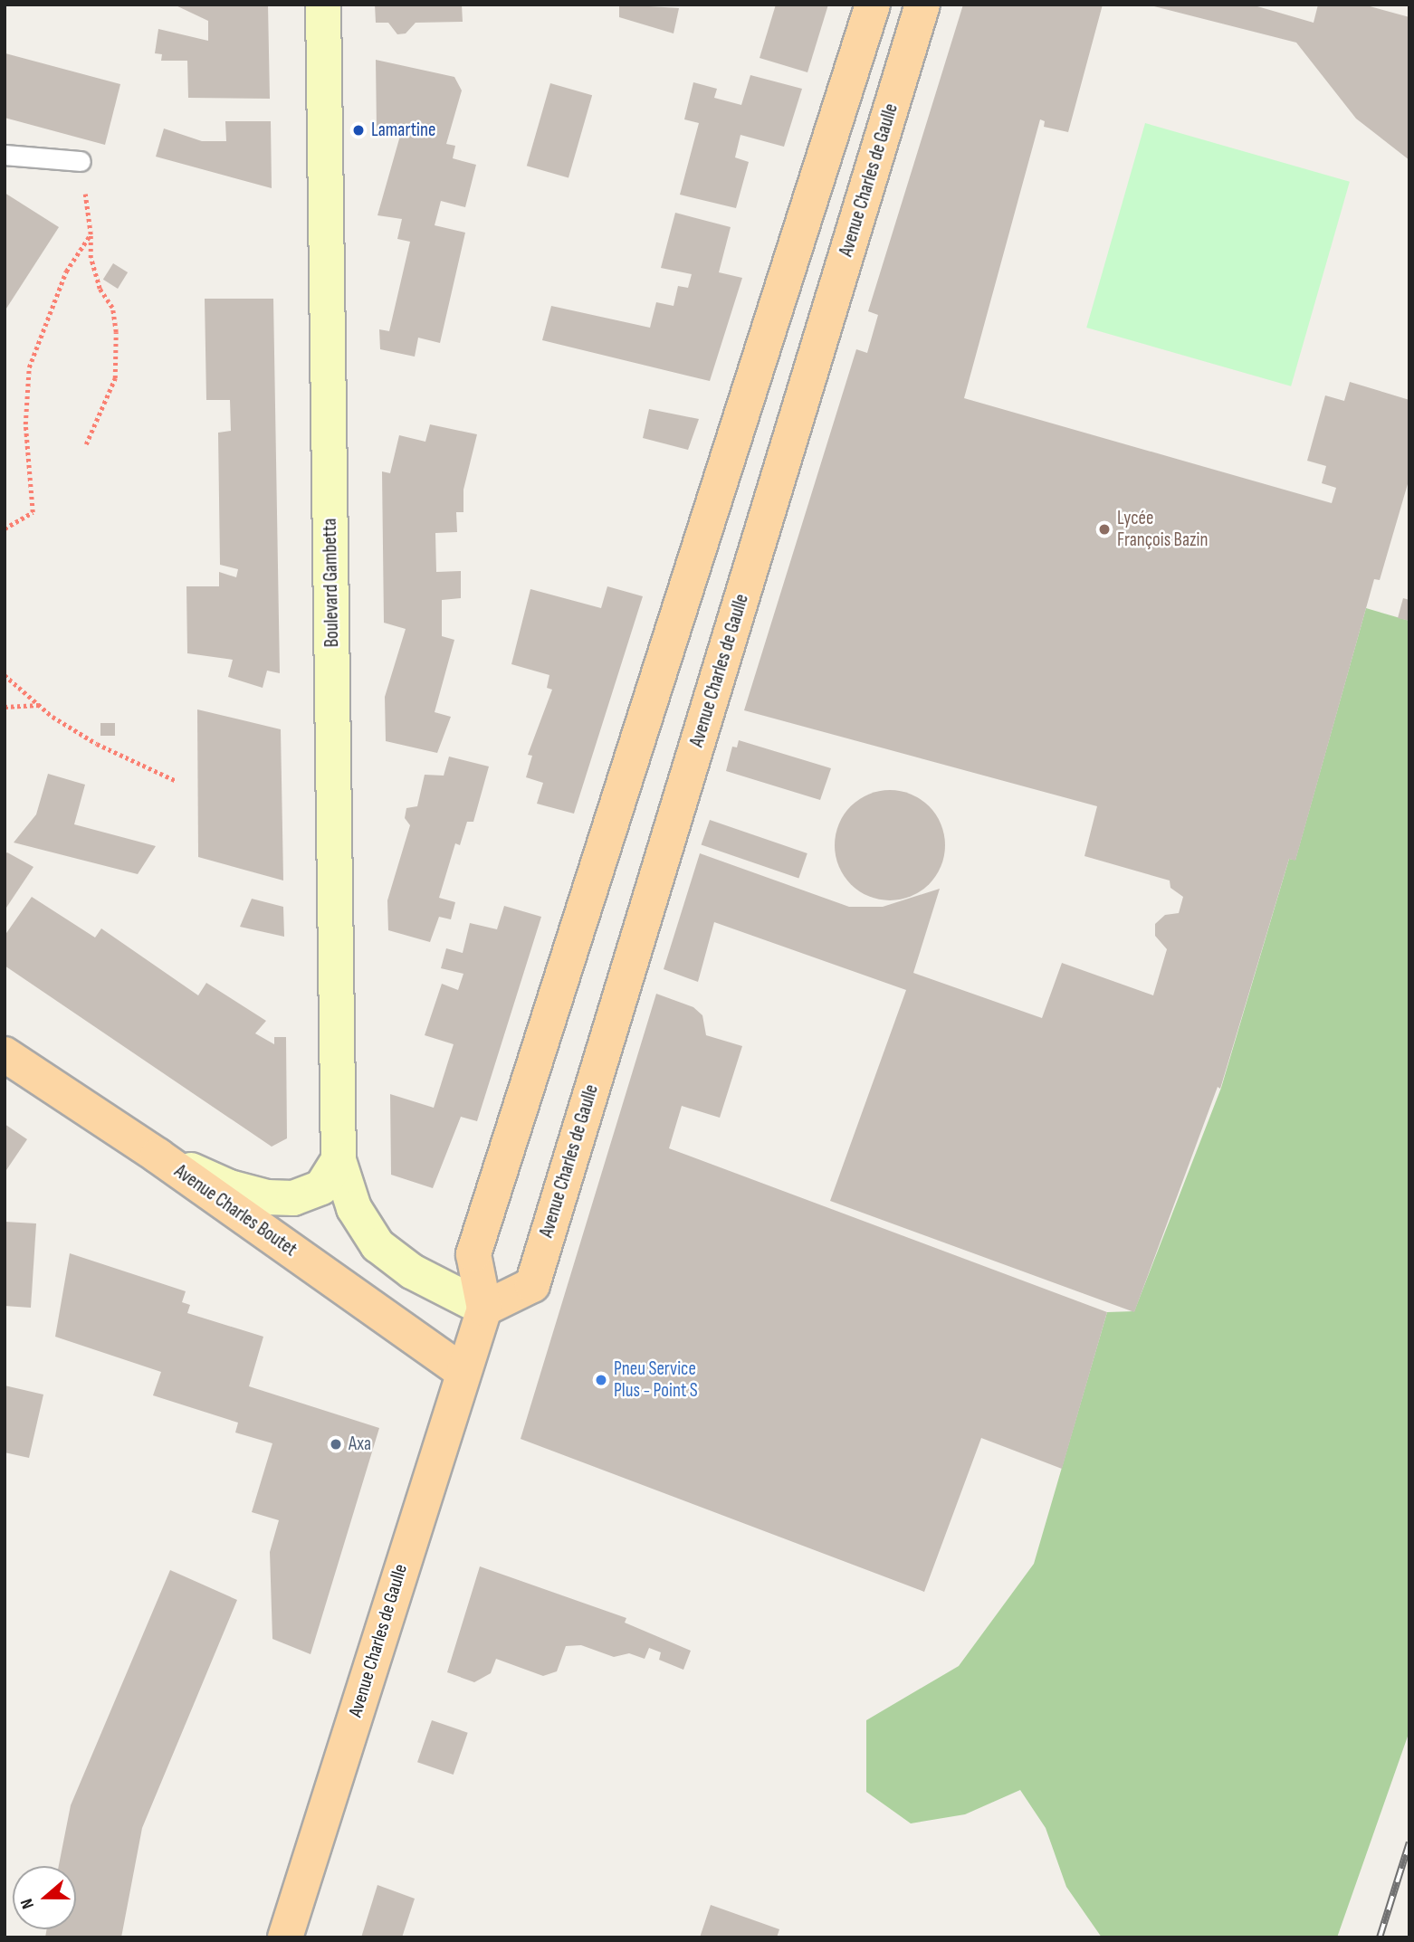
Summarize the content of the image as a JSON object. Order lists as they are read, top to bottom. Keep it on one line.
{"streets":{"main road":["Avenue Charles de Gaulle","Avenue Charles Boutet"],"street":["Boulevard Gambetta"]},"crossings":[["Avenue Charles de Gaulle","Boulevard Gambetta"],["Avenue Charles de Gaulle","Avenue Charles Boutet"]],"places":["Lamartine","Lycée François Bazin","Pneu Service Plus - Point S","Axa"],"north":"left"}
